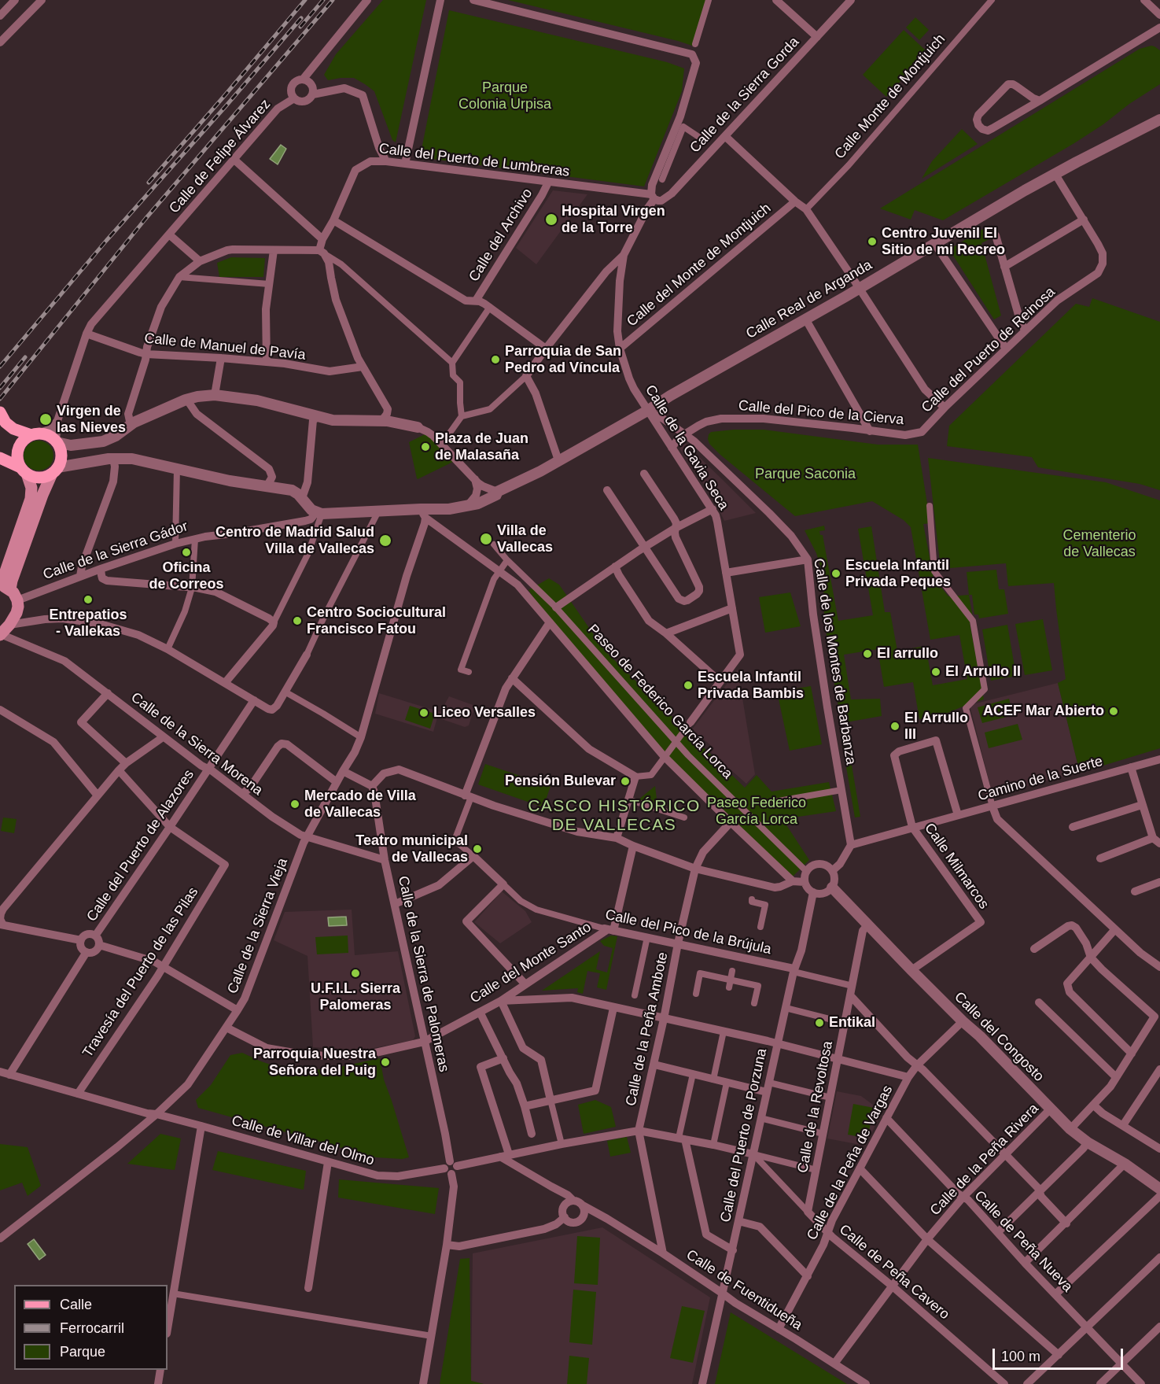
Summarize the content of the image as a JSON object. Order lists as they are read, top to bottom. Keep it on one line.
{"streets":{"street":["Calle de la Sierra Gorda","Calle Monte de Montjuich","Calle de Felipe Álvarez","Calle del Puerto de Lumbreras","Calle del Archivo","Calle del Monte de Montjuich","Calle Real de Arganda","Calle de Manuel de Pavía","Calle del Puerto de Reinosa","Calle del Pico de la Cierva","Calle de la Gavia Seca","Calle de la Sierra Gádor","Calle de los Montes de Barbanza","Paseo de Federico García Lorca","Calle de la Sierra Morena","Camino de la Suerte","Calle del Puerto de Alazores","Calle Milmarcos","Calle de la Sierra Vieja","Calle del Pico de la Brújula","Calle del Monte Santo","Travesía del Puerto de las Pilas","Calle de la Sierra de Palomeras","Calle de la Peña Ambote","Calle del Congosto","Calle de la Revoltosa","Calle del Puerto de Porzuna","Calle de Villar del Olmo","Calle de la Peña Rivera","Calle de la Peña de Vargas","Calle de Peña Nueva","Calle de Peña Cavero","Calle de Fuentidueña"]},"crossings":[["Calle de la Sierra Gorda","Calle del Puerto de Lumbreras"],["Calle de la Sierra Gorda","Calle de la Gavia Seca"],["Calle de Felipe Álvarez","Calle de Manuel de Pavía"],["Calle del Puerto de Lumbreras","Calle del Archivo"],["Calle del Monte de Montjuich","Calle de la Gavia Seca"],["Calle Real de Arganda","Calle del Puerto de Reinosa"],["Calle Real de Arganda","Calle de la Gavia Seca"],["Calle Real de Arganda","Calle de la Sierra Gádor"],["Calle Real de Arganda","Calle de los Montes de Barbanza"],["Calle del Puerto de Reinosa","Calle del Pico de la Cierva"],["Calle del Pico de la Cierva","Calle de la Gavia Seca"],["Calle del Pico de la Cierva","Calle de los Montes de Barbanza"],["Calle de la Gavia Seca","Calle de los Montes de Barbanza"],["Calle de la Sierra Gádor","Paseo de Federico García Lorca"],["Calle de la Sierra Gádor","Calle de la Sierra Vieja"],["Calle de los Montes de Barbanza","Camino de la Suerte"],["Paseo de Federico García Lorca","Calle de la Sierra Vieja"],["Paseo de Federico García Lorca","Calle de la Peña Ambote"],["Paseo de Federico García Lorca","Calle del Congosto"],["Paseo de Federico García Lorca","Calle del Puerto de Porzuna"],["Calle de la Sierra Morena","Calle del Puerto de Alazores"],["Calle de la Sierra Morena","Calle de la Sierra Vieja"],["Calle de la Sierra Morena","Calle de la Sierra de Palomeras"],["Camino de la Suerte","Calle Milmarcos"],["Calle del Puerto de Alazores","Travesía del Puerto de las Pilas"],["Calle Milmarcos","Calle del Congosto"],["Calle de la Sierra Vieja","Calle del Monte Santo"],["Calle de la Sierra Vieja","Calle de Villar del Olmo"],["Calle del Pico de la Brújula","Calle del Monte Santo"],["Calle del Pico de la Brújula","Calle de la Peña Ambote"],["Calle del Pico de la Brújula","Calle del Puerto de Porzuna"],["Calle del Monte Santo","Calle de la Sierra de Palomeras"],["Travesía del Puerto de las Pilas","Calle de Villar del Olmo"],["Calle de la Sierra de Palomeras","Calle de Villar del Olmo"],["Calle de la Peña Ambote","Calle de Villar del Olmo"],["Calle de la Peña Ambote","Calle de Fuentidueña"],["Calle del Congosto","Calle de la Revoltosa"],["Calle del Congosto","Calle del Puerto de Porzuna"],["Calle del Congosto","Calle de la Peña Rivera"],["Calle del Congosto","Calle de la Peña de Vargas"],["Calle de la Revoltosa","Calle de Peña Cavero"],["Calle del Puerto de Porzuna","Calle de Villar del Olmo"],["Calle del Puerto de Porzuna","Calle de Peña Cavero"],["Calle del Puerto de Porzuna","Calle de Fuentidueña"],["Calle de Villar del Olmo","Calle de Peña Cavero"],["Calle de la Peña Rivera","Calle de Peña Nueva"],["Calle de la Peña Rivera","Calle de Peña Cavero"],["Calle de la Peña Rivera","Calle de Fuentidueña"],["Calle de la Peña de Vargas","Calle de Peña Nueva"],["Calle de la Peña de Vargas","Calle de Peña Cavero"],["Calle de la Peña de Vargas","Calle de Fuentidueña"]],"districts":["CASCO HISTÓRICO DE VALLECAS"],"parks":["Parque Colonia Urpisa","Parque Saconia","Cementerio de Vallecas","Paseo Federico García Lorca"],"places":["Hospital Virgen de la Torre","Centro Juvenil El Sitio de mi Recreo","Parroquia de San Pedro ad Víncula","Virgen de las Nieves","Plaza de Juan de Malasaña","Villa de Vallecas","Centro de Madrid Salud Villa de Vallecas","Oficina de Correos","Escuela Infantil Privada Peques","Entrepatios - Vallekas","Centro Sociocultural Francisco Fatou","El arrullo","El Arrullo II","Escuela Infantil Privada Bambis","ACEF Mar Abierto","Liceo Versalles","El Arrullo III","Pensión Bulevar","Mercado de Villa de Vallecas","Teatro municipal de Vallecas","U.F.I.L. Sierra Palomeras","Entikal","Parroquia Nuestra Señora del Puig"],"legend":["Calle","Ferrocarril","Parque"],"scale_bar":"100 m"}
